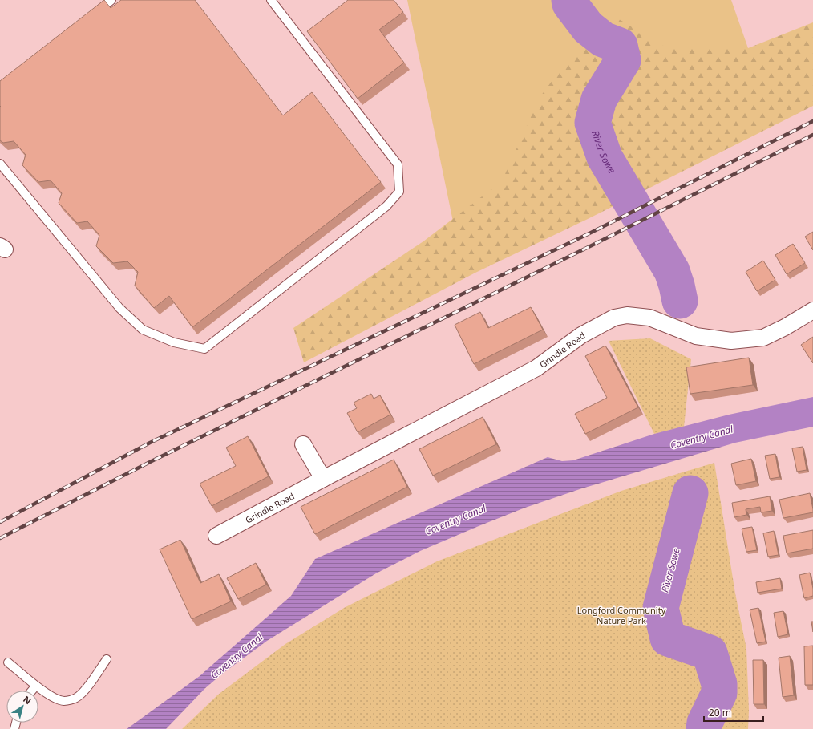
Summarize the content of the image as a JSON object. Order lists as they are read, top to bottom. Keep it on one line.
{"streets":{"street":["Grindle Road"]},"water":["River Sowe","Coventry Canal"],"parks":["Longford Community Nature Park"],"scale_bar":"20 m","north":"top right"}
